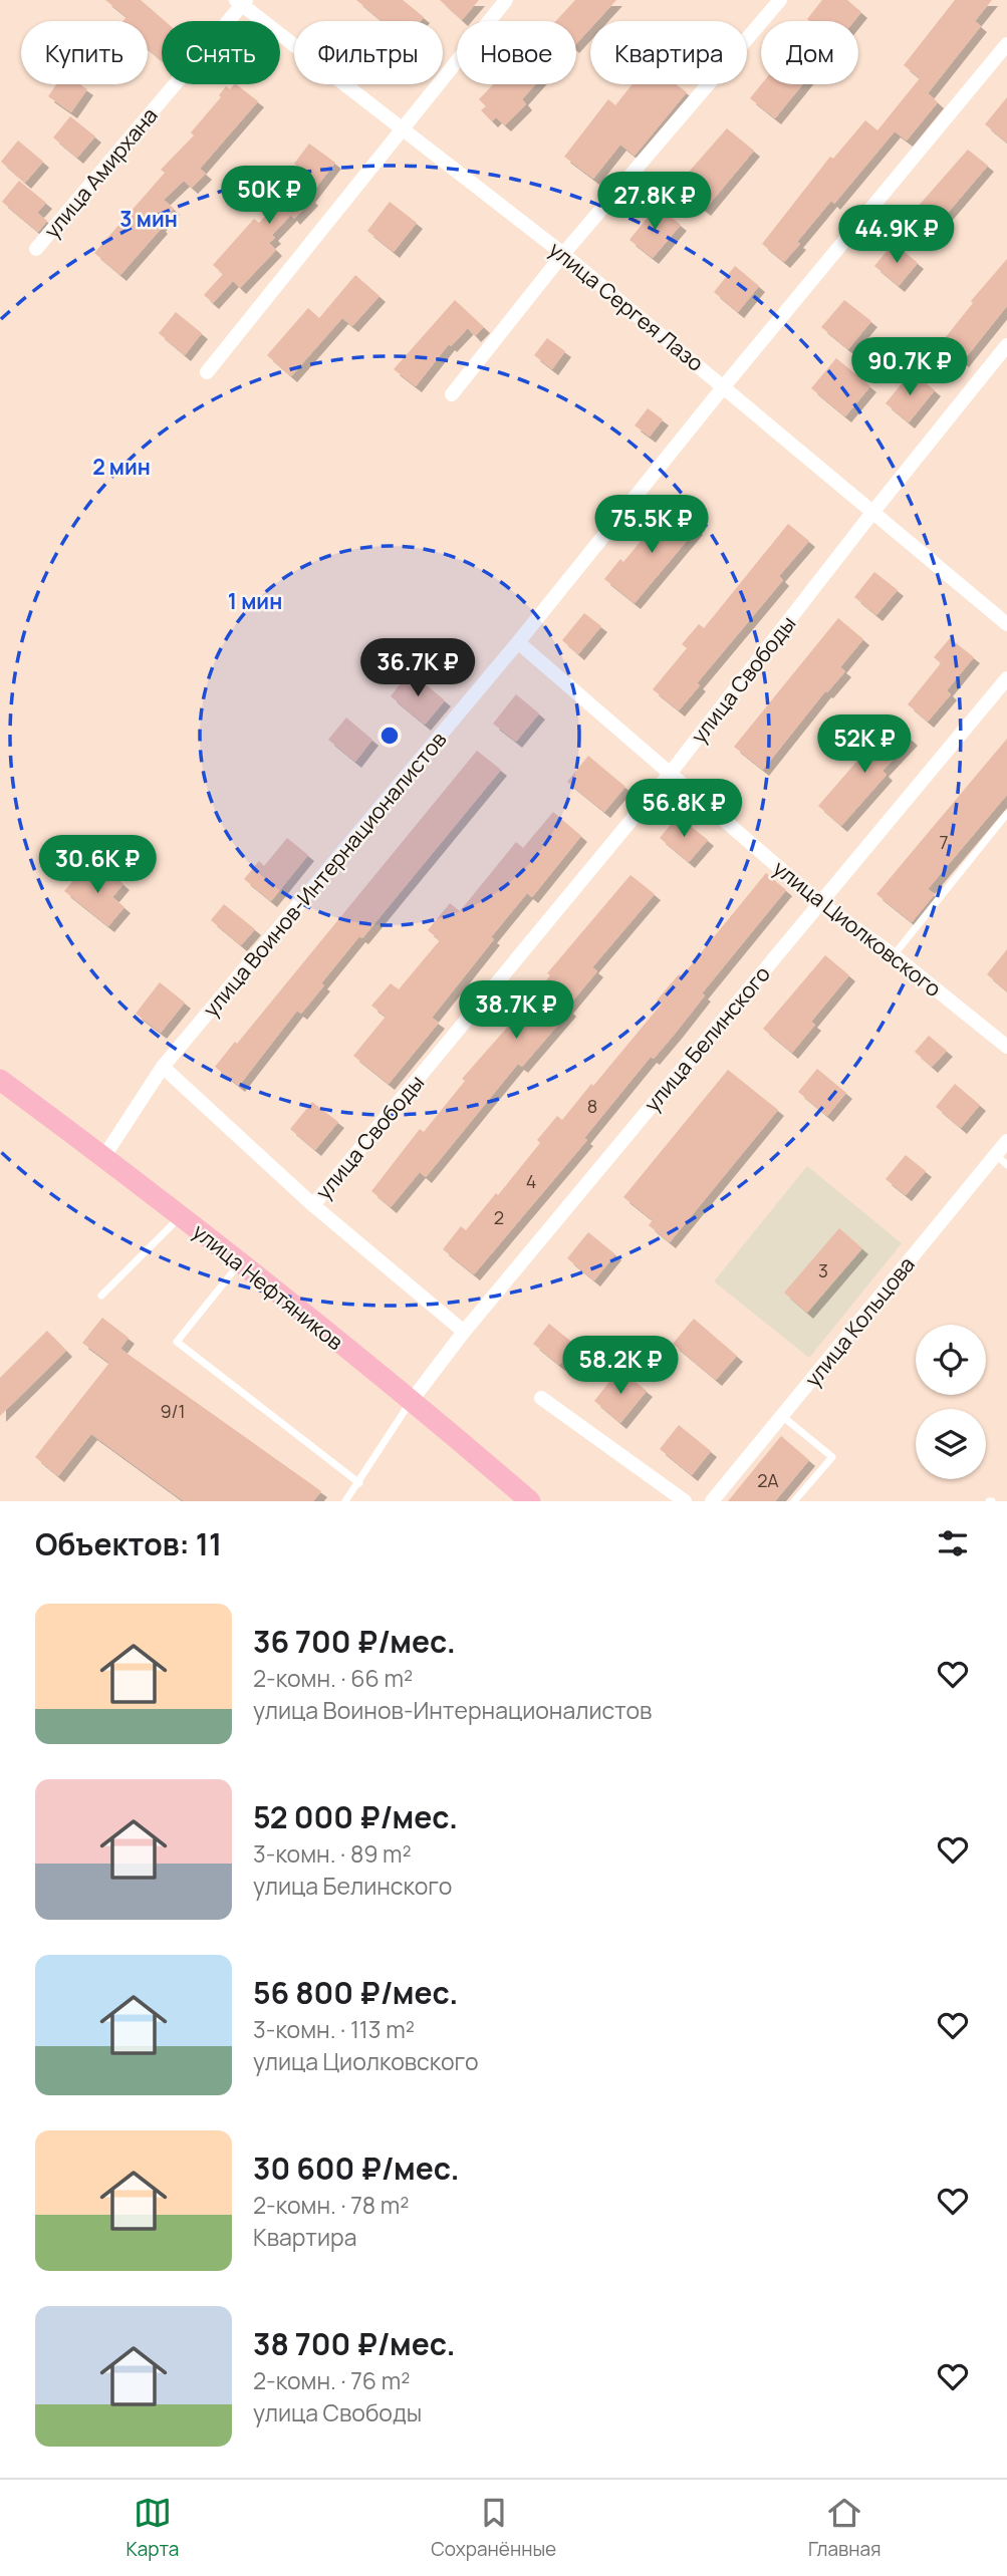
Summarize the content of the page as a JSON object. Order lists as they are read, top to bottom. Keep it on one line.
{"streets":{"main road":["улица Нефтяников"],"street":["улица Амирхана","улица Сергея Лазо","улица Свободы","улица Воинов-Интернационалистов","улица Циолковского","улица Белинского","улица Кольцова"]},"crossings":[["улица Амирхана","улица Сергея Лазо"],["улица Сергея Лазо","улица Свободы"],["улица Сергея Лазо","улица Воинов-Интернационалистов"],["улица Свободы","улица Циолковского"],["улица Воинов-Интернационалистов","улица Циолковского"],["улица Воинов-Интернационалистов","улица Нефтяников"],["улица Циолковского","улица Белинского"],["улица Белинского","улица Нефтяников"]],"house_numbers":["7","8","4","2","3","9/1","2А"],"page":{"chip":["Купить","Снять","Фильтры","Новое","Квартира","Дом"],"price":["50K ₽","27.8K ₽","44.9K ₽","90.7K ₽","75.5K ₽","36.7K ₽","52K ₽","56.8K ₽","30.6K ₽","38.7K ₽","58.2K ₽"],"heading":"Объектов: 11","list":[{"name":"36 700 ₽/мес.","note":"2-комн. · 66 m² · улица Воинов-Интернационалистов"},{"name":"52 000 ₽/мес.","note":"3-комн. · 89 m² · улица Белинского"},{"name":"56 800 ₽/мес.","note":"3-комн. · 113 m² · улица Циолковского"},{"name":"30 600 ₽/мес.","note":"2-комн. · 78 m² · Квартира"},{"name":"38 700 ₽/мес.","note":"2-комн. · 76 m² · улица Свободы"}],"tabs":["Карта","Сохранённые","Главная"]},"rings":["3 мин","2 мин","1 мин"]}
